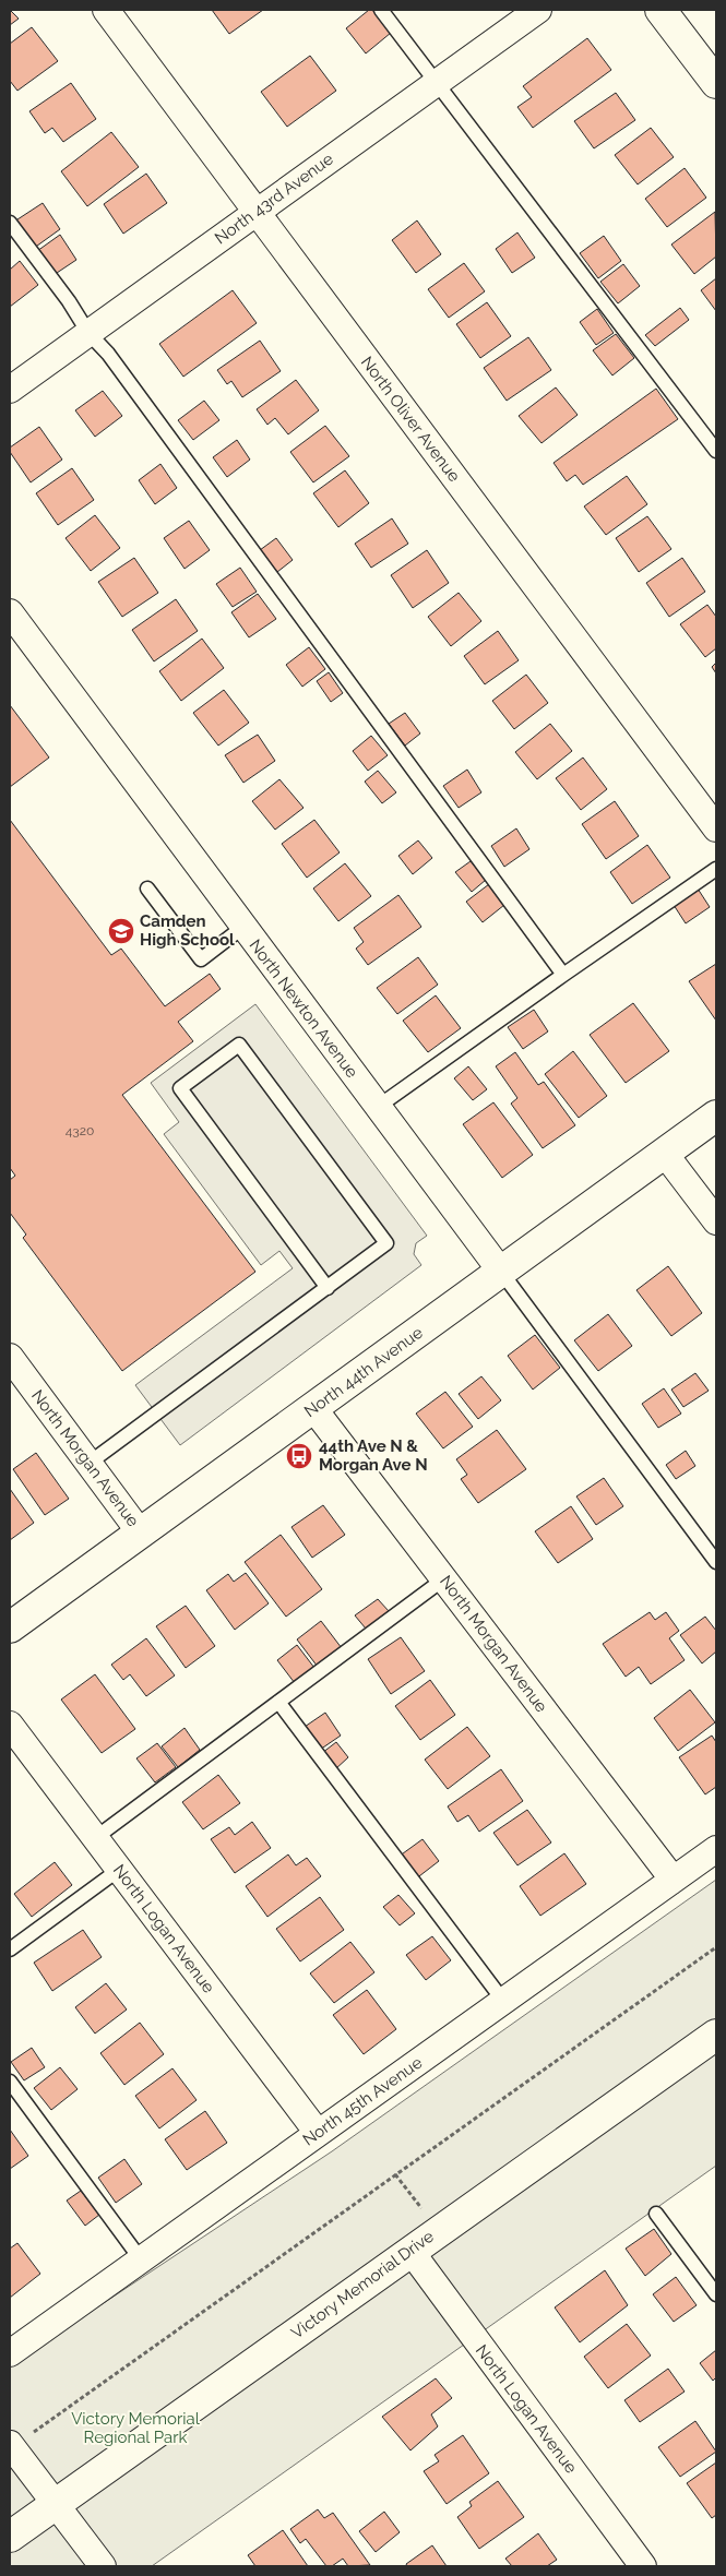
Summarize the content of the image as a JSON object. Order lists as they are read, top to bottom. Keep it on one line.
{"streets":{"street":["North 43rd Avenue","North Oliver Avenue","North Newton Avenue","North 44th Avenue","North Morgan Avenue","North Logan Avenue","North 45th Avenue","Victory Memorial Drive"]},"crossings":[["North 43rd Avenue","North Oliver Avenue"],["North Newton Avenue","North 44th Avenue"],["North 44th Avenue","North Morgan Avenue"],["North Morgan Avenue","North 45th Avenue"],["North Logan Avenue","North 45th Avenue"],["North Logan Avenue","Victory Memorial Drive"]],"parks":["Victory Memorial Regional Park"],"places":{"school or university":["Camden High School"],"bus stop":["44th Ave N & Morgan Ave N"]},"house_numbers":["4320"]}
